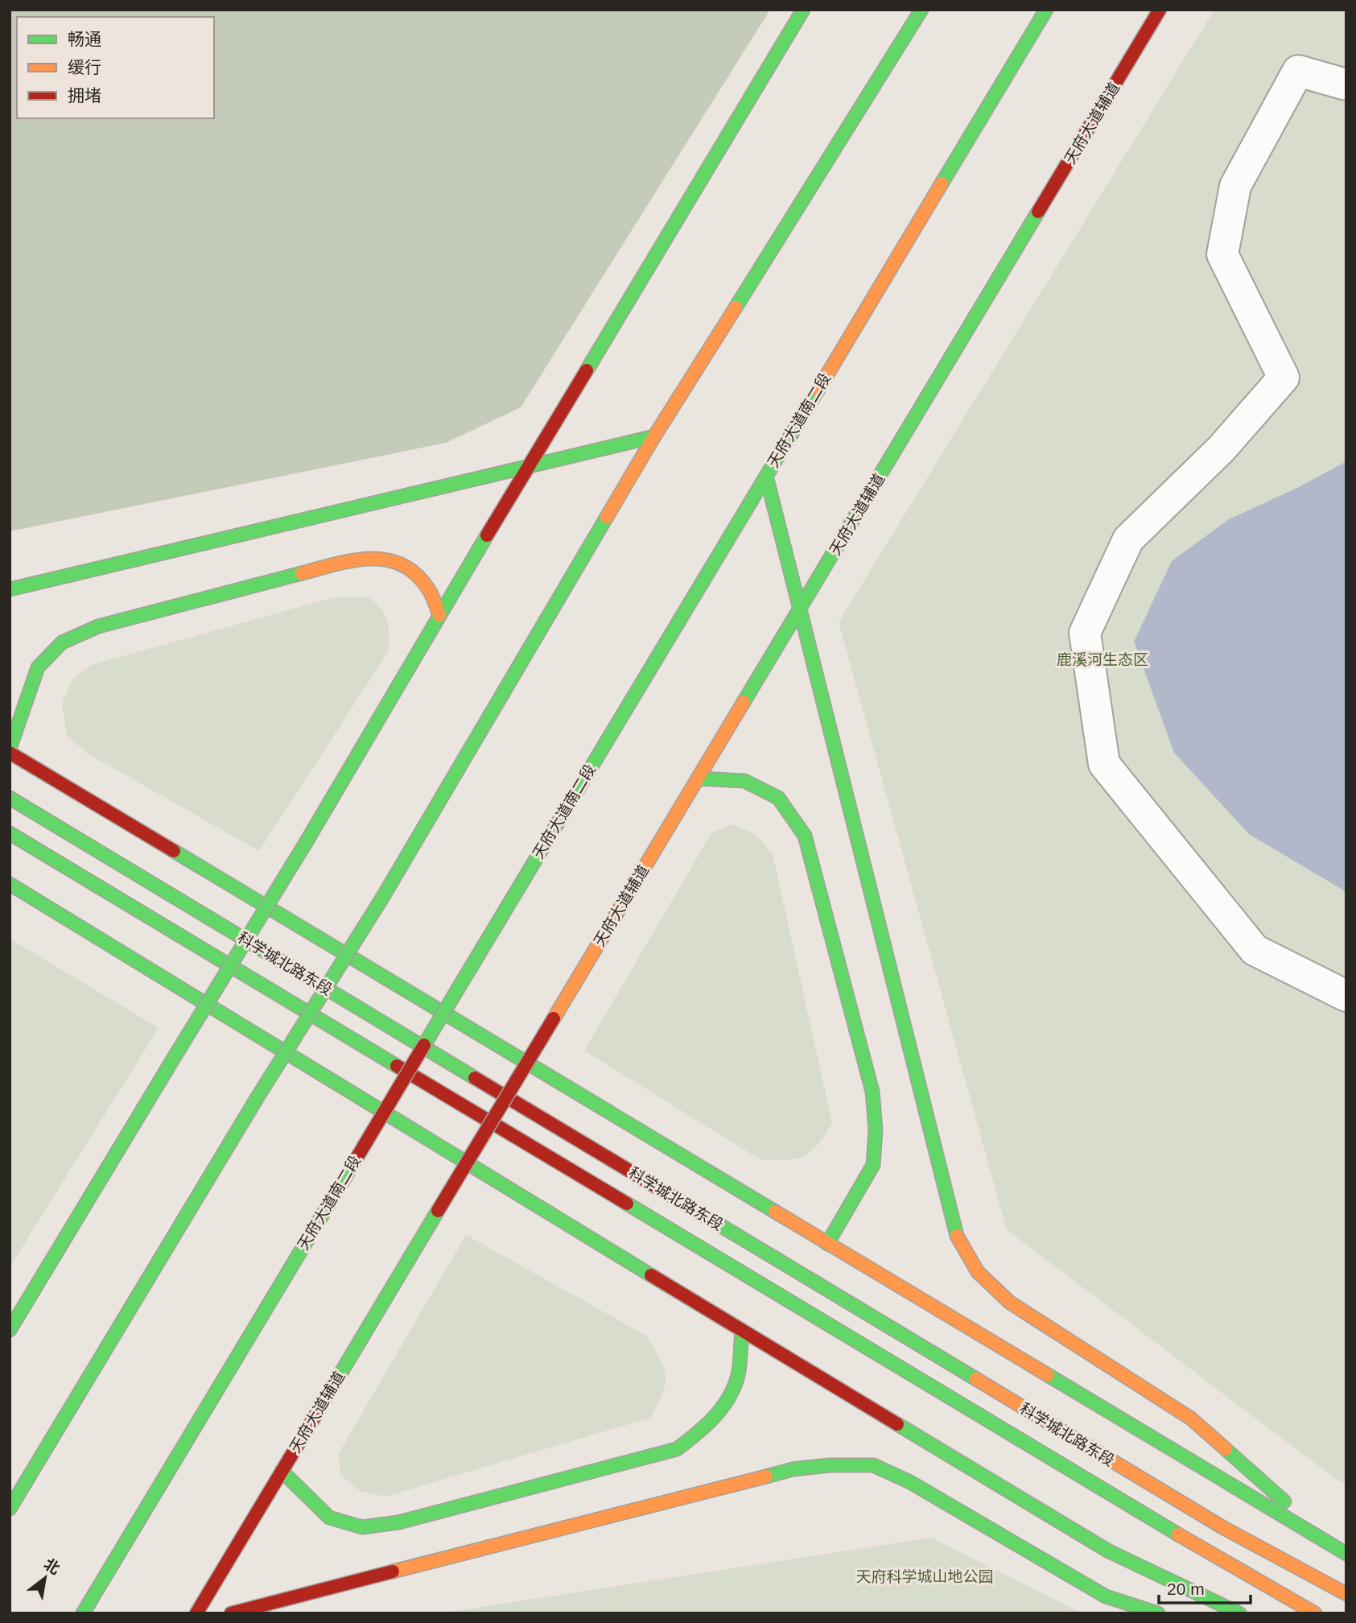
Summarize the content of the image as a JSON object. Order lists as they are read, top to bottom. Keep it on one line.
{"streets":{"main road":["天府大道辅道","天府大道南二段","科学城北路东段"]},"parks":["鹿溪河生态区","天府科学城山地公园"],"legend":["畅通","缓行","拥堵"],"scale_bar":"20 m","north":"top right"}
